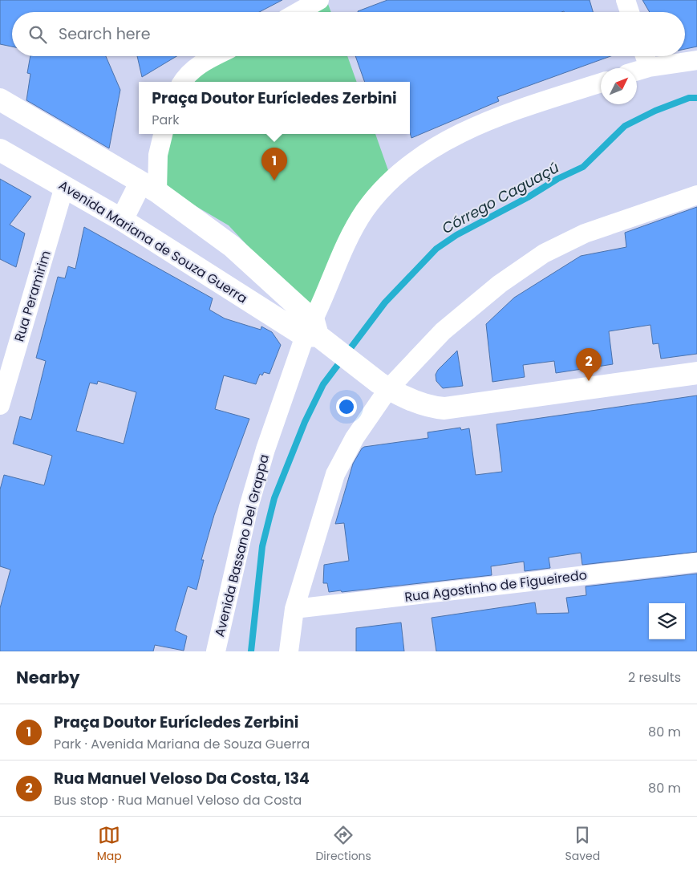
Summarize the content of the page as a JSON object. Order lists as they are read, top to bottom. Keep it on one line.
{"streets":{"main road":["Avenida Mariana de Souza Guerra"],"street":["Rua Peramirim","Avenida Bassano Del Grappa","Rua Agostinho de Figueiredo"]},"crossings":[["Avenida Mariana de Souza Guerra","Rua Peramirim"],["Avenida Mariana de Souza Guerra","Avenida Bassano Del Grappa"]],"water":["Córrego Caguaçú"],"north":"top right","page":{"search":"Search here","popup":["Praça Doutor Eurícledes Zerbini","Park"],"pins":["1","2"],"heading":["Nearby","2 results"],"list":[{"mark":"1","name":"Praça Doutor Eurícledes Zerbini","note":"Park · Avenida Mariana de Souza Guerra","value":"80 m"},{"mark":"2","name":"Rua Manuel Veloso Da Costa, 134","note":"Bus stop · Rua Manuel Veloso da Costa","value":"80 m"}],"nav":["Map","Directions","Saved"]}}
